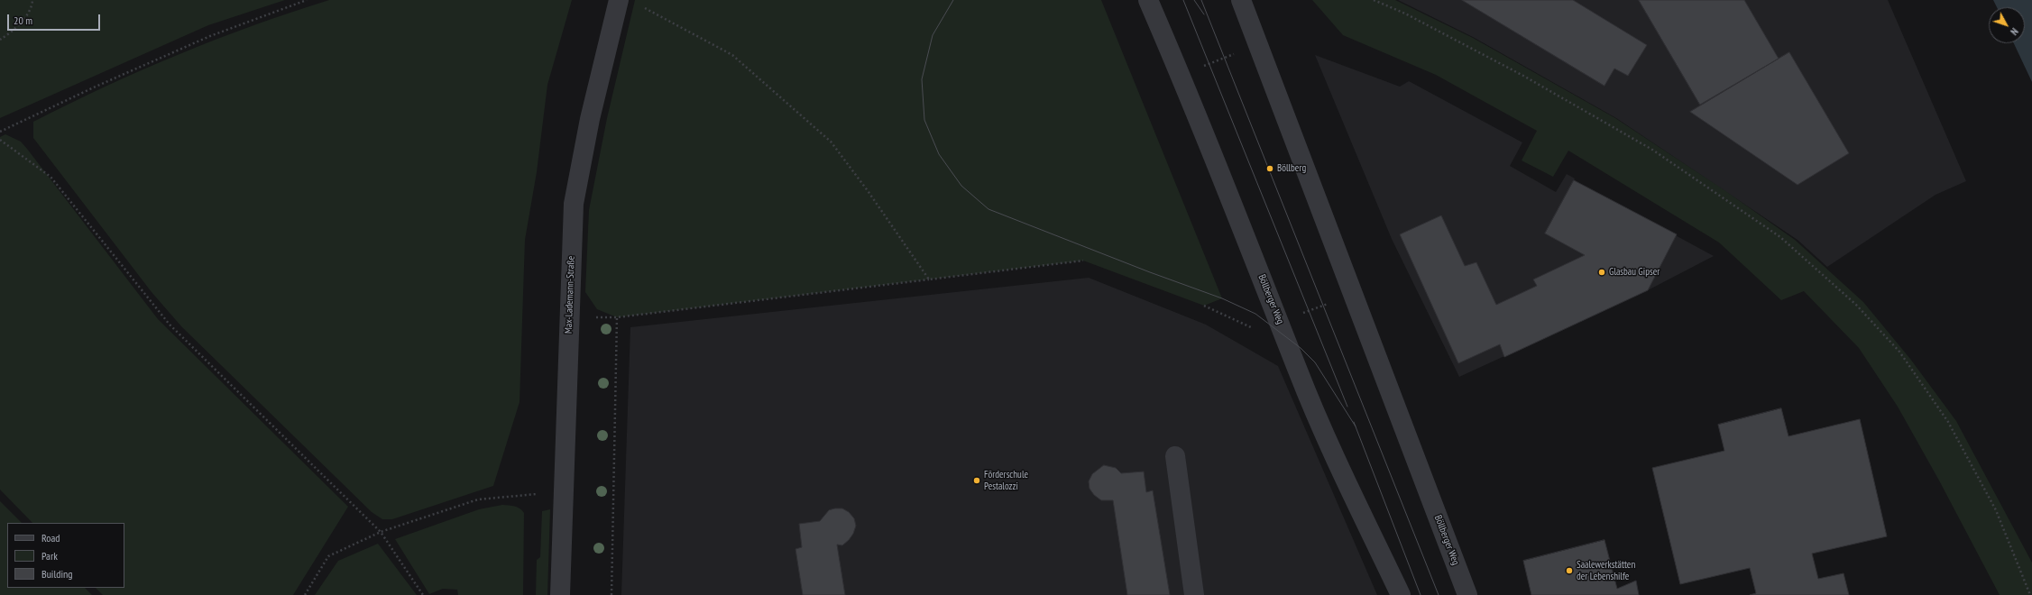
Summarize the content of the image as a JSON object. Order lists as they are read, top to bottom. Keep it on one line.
{"streets":{"street":["Max-Lademann-Straße","Böllberger Weg"]},"places":["Böllberg","Glasbau Gipser","Förderschule Pestalozzi","Saalewerkstätten der Lebenshilfe"],"legend":["Road","Park","Building"],"scale_bar":"20 m","north":"bottom right"}
